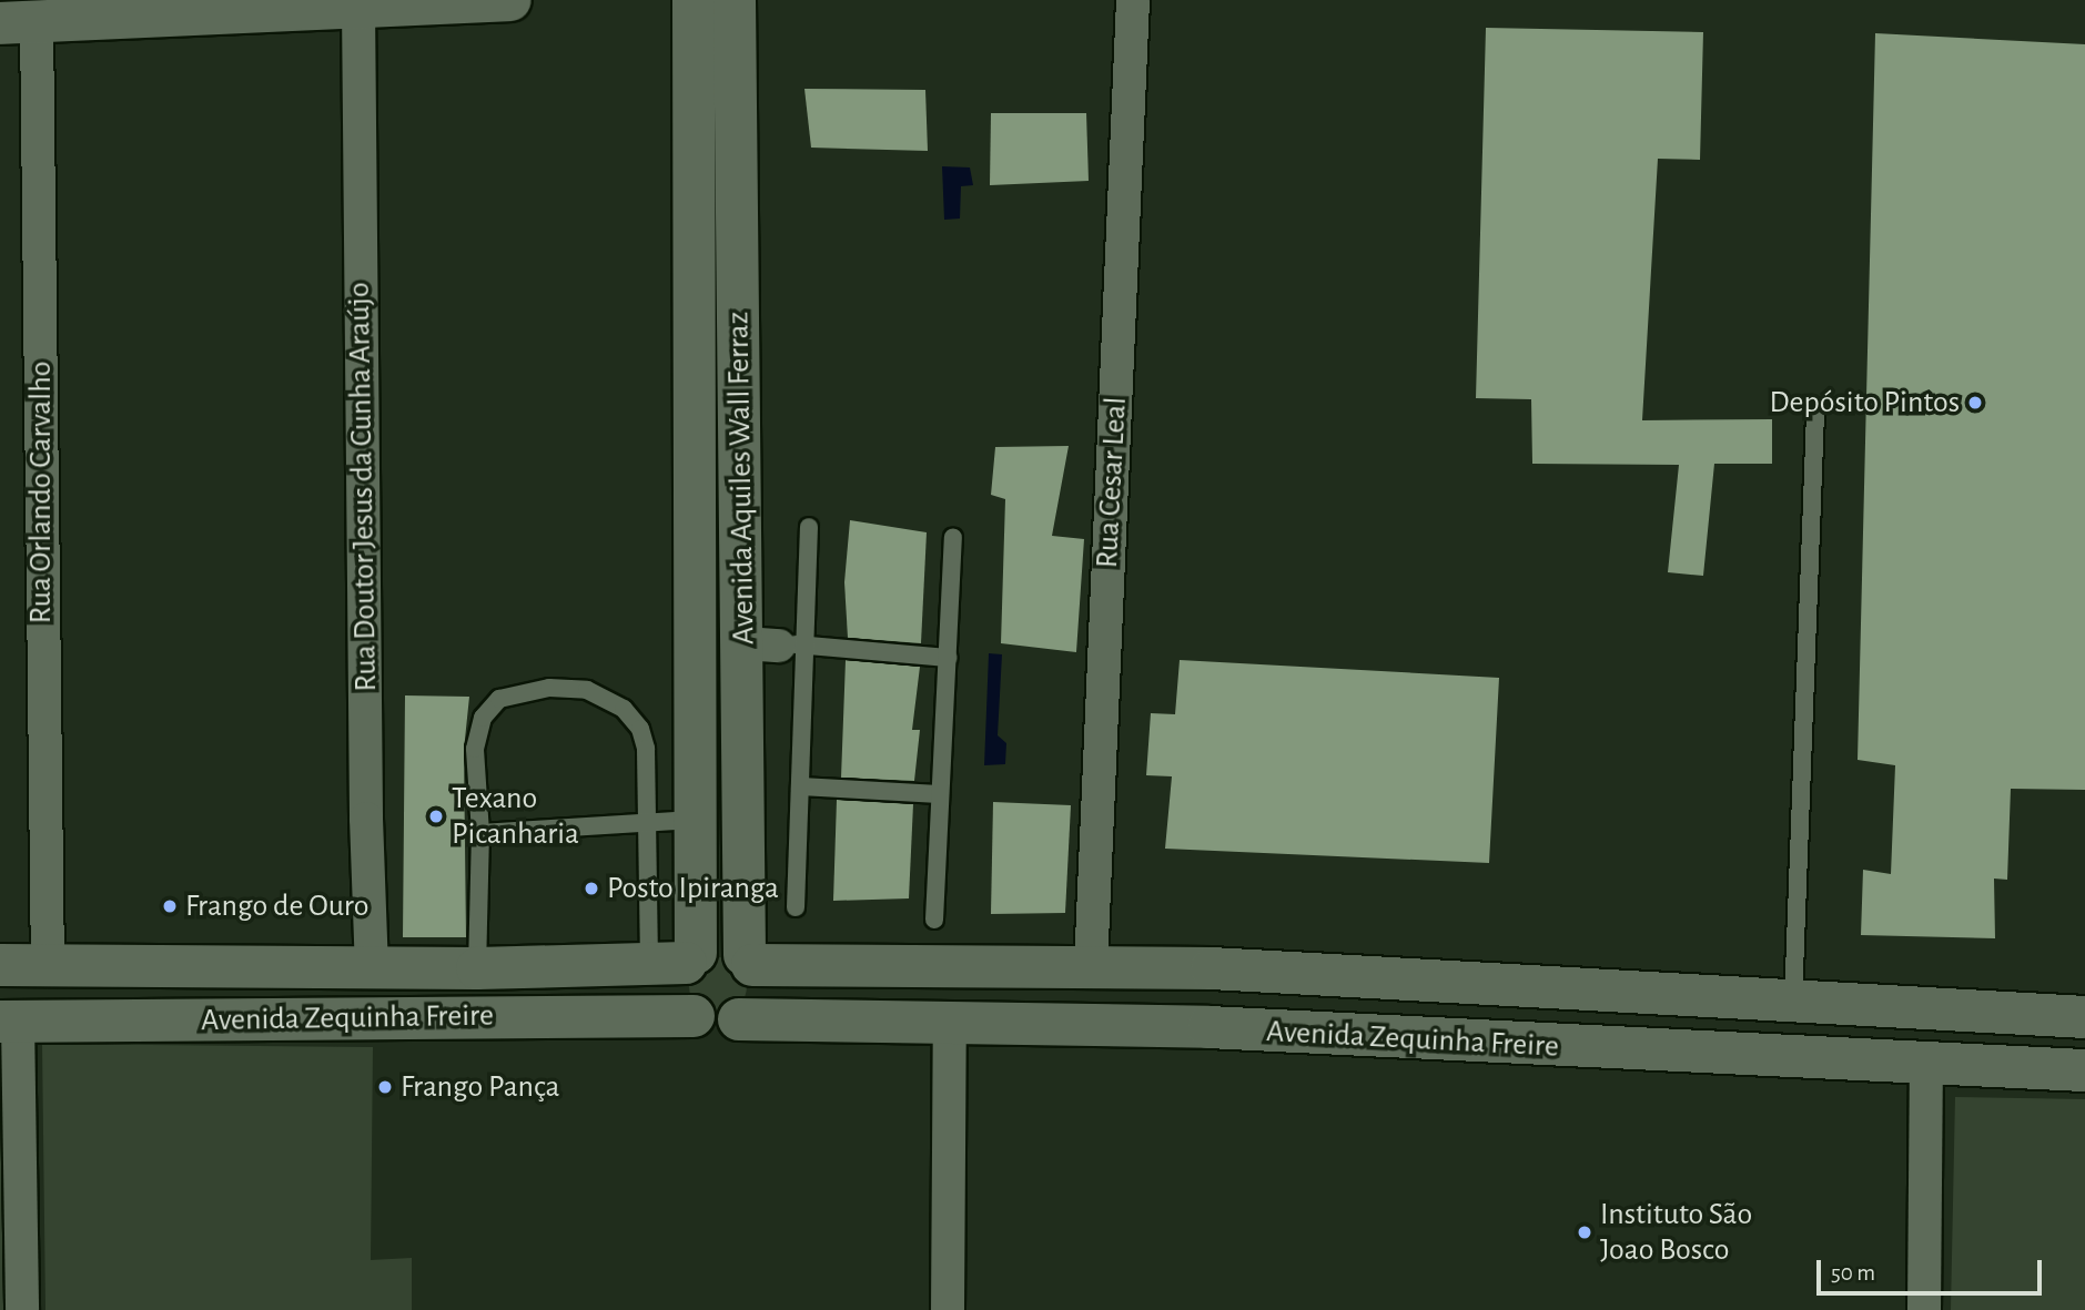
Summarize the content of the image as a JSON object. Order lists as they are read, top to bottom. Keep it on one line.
{"streets":{"main road":["Avenida Aquiles Wall Ferraz","Avenida Zequinha Freire"],"street":["Rua Cesar Leal","Rua Doutor Jesus da Cunha Araújo","Rua Orlando Carvalho"]},"crossings":[["Avenida Aquiles Wall Ferraz","Avenida Zequinha Freire"],["Rua Cesar Leal","Avenida Zequinha Freire"],["Rua Doutor Jesus da Cunha Araújo","Avenida Zequinha Freire"],["Rua Orlando Carvalho","Avenida Zequinha Freire"]],"places":["Depósito Pintos","Texano Picanharia","Posto Ipiranga","Frango de Ouro","Frango Pança","Instituto São Joao Bosco"],"scale_bar":"50 m"}
